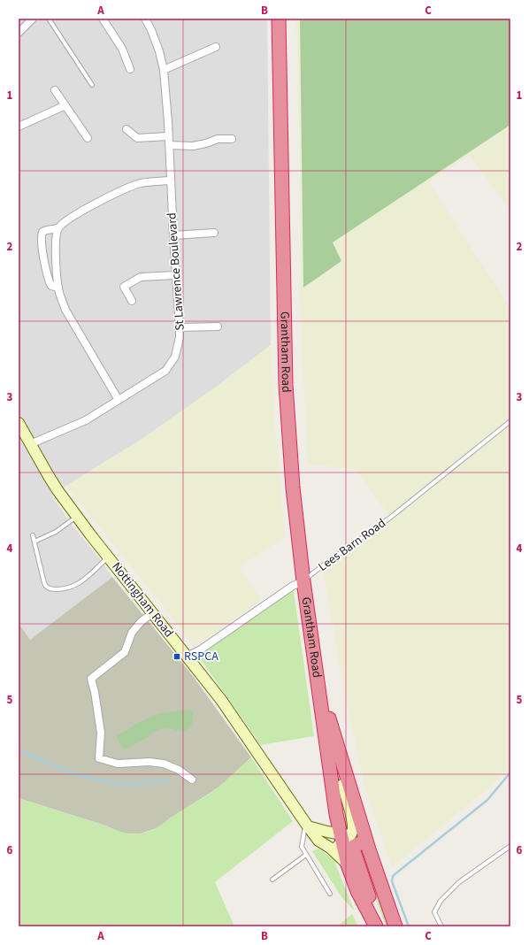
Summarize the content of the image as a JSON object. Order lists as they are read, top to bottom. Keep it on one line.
{"streets":{"highway":["Grantham Road"],"street":["St Lawrence Boulevard","Lees Barn Road","Nottingham Road"]},"crossings":[["St Lawrence Boulevard","Nottingham Road"],["Grantham Road","Lees Barn Road"],["Grantham Road","Nottingham Road"],["Lees Barn Road","Nottingham Road"]],"places":{"transit":["RSPCA"]},"grid":{"columns":["A","B","C"],"rows":["1","2","3","4","5","6"]}}
